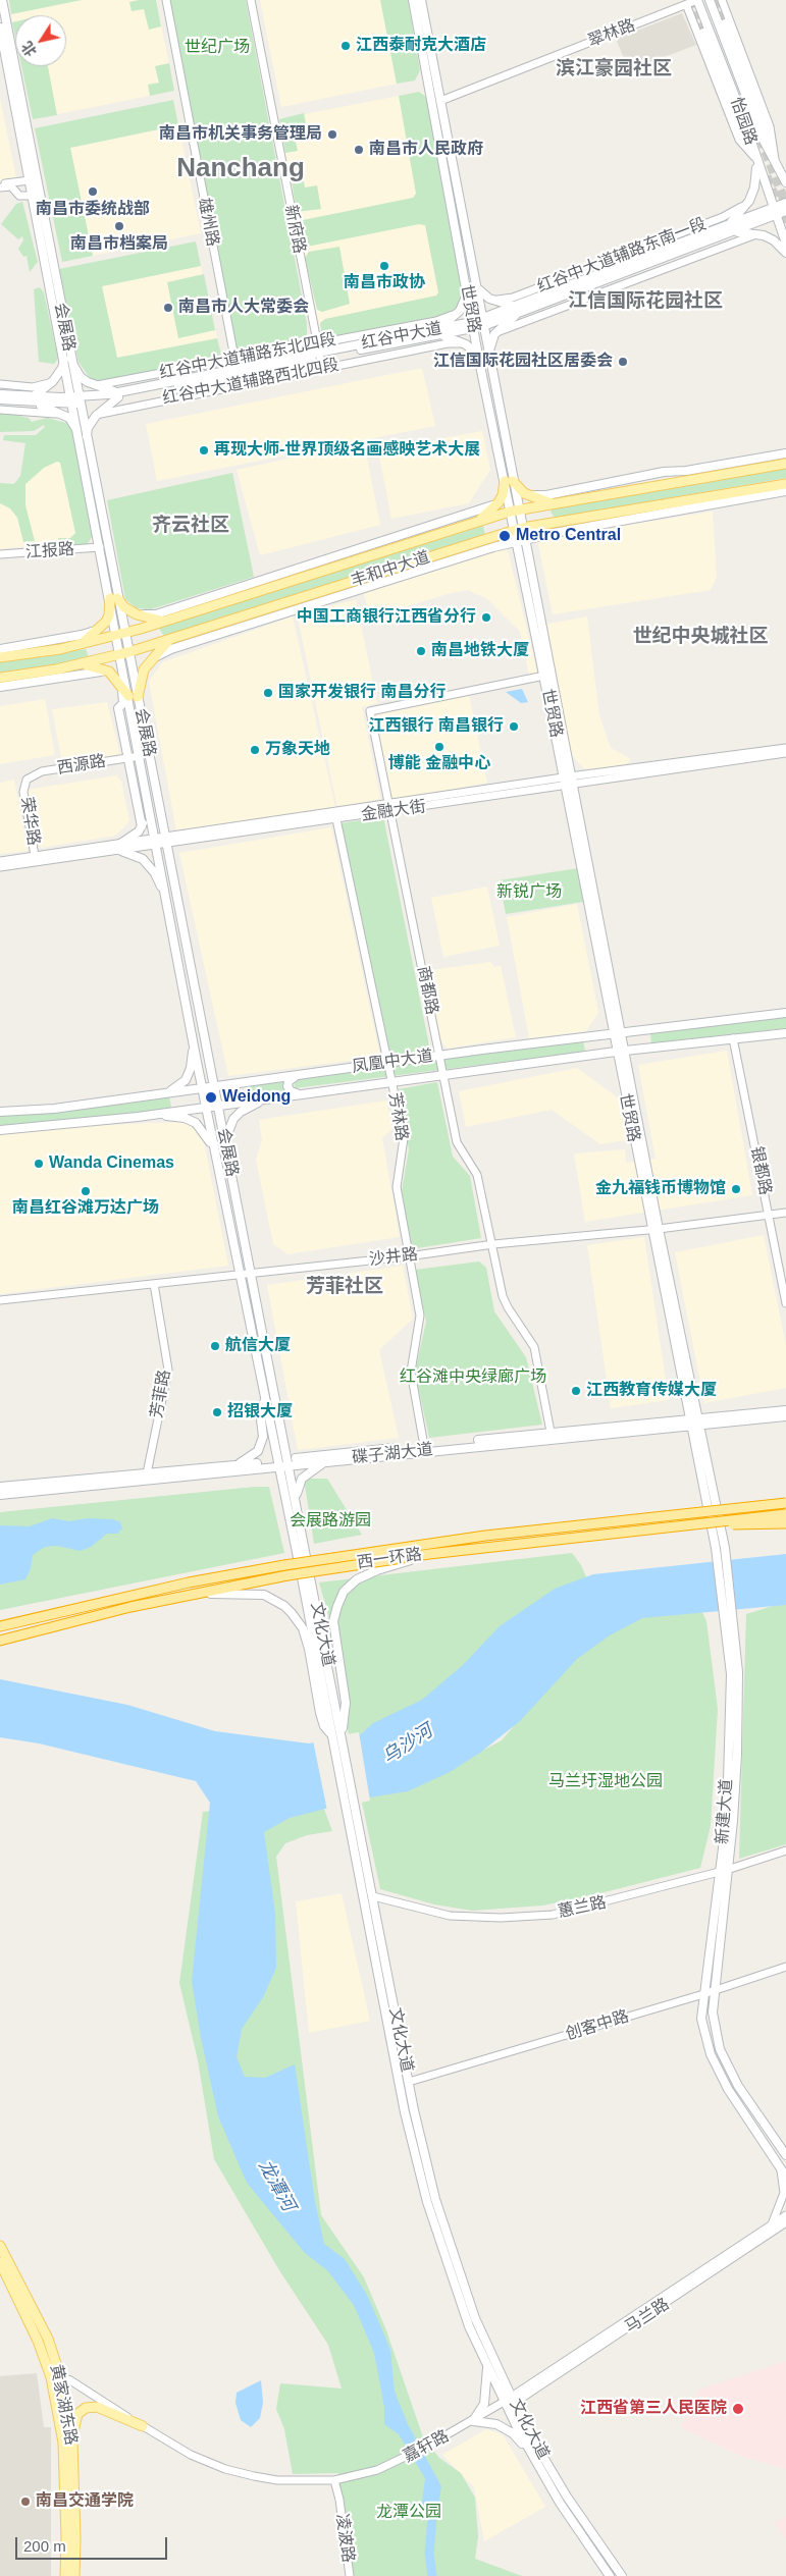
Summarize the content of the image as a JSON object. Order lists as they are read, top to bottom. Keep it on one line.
{"streets":{"highway":["西一环路"],"main road":["怡园路","世贸路","会展路","红谷中大道","丰和中大道","凤凰中大道","碟子湖大道","文化大道","新建大道","黄家湖东路"],"street":["翠林路","雄州路","新府路","红谷中大道辅路东南一段","红谷中大道辅路东北四段","红谷中大道辅路西北四段","江报路","西源路","金融大街","荣华路","商都路","芳林路","银都路","沙井路","芳菲路","蕙兰路","创客中路","马兰路","嘉轩路","凌波路"]},"crossings":[["翠林路","怡园路"],["翠林路","世贸路"],["怡园路","红谷中大道"],["雄州路","红谷中大道"],["雄州路","红谷中大道辅路东北四段"],["雄州路","红谷中大道辅路西北四段"],["新府路","红谷中大道"],["新府路","红谷中大道辅路东北四段"],["新府路","红谷中大道辅路西北四段"],["世贸路","红谷中大道"],["世贸路","丰和中大道"],["世贸路","金融大街"],["世贸路","商都路"],["世贸路","凤凰中大道"],["世贸路","沙井路"],["世贸路","碟子湖大道"],["世贸路","新建大道"],["会展路","红谷中大道"],["会展路","江报路"],["会展路","丰和中大道"],["会展路","西源路"],["会展路","金融大街"],["会展路","凤凰中大道"],["会展路","沙井路"],["会展路","碟子湖大道"],["会展路","文化大道"],["西源路","荣华路"],["金融大街","荣华路"],["金融大街","商都路"],["金融大街","芳林路"],["商都路","凤凰中大道"],["商都路","沙井路"],["商都路","碟子湖大道"],["凤凰中大道","芳林路"],["凤凰中大道","银都路"],["芳林路","沙井路"],["芳林路","碟子湖大道"],["银都路","沙井路"],["沙井路","芳菲路"],["芳菲路","碟子湖大道"],["碟子湖大道","文化大道"],["碟子湖大道","新建大道"],["文化大道","蕙兰路"],["文化大道","创客中路"],["文化大道","马兰路"],["文化大道","嘉轩路"],["新建大道","蕙兰路"],["新建大道","创客中路"],["马兰路","嘉轩路"],["黄家湖东路","嘉轩路"],["嘉轩路","凌波路"]],"districts":["滨江豪园社区","Nanchang","江信国际花园社区","齐云社区","世纪中央城社区","芳菲社区"],"water":["乌沙河","龙潭河"],"parks":["世纪广场","新锐广场","红谷滩中央绿廊广场","会展路游园","马兰圩湿地公园","龙潭公园"],"places":["江西泰耐克大酒店","南昌市机关事务管理局","南昌市人民政府","南昌市委统战部","南昌市档案局","南昌市政协","南昌市人大常委会","江信国际花园社区居委会","再现大师-世界顶级名画感映艺术大展","Metro Central","中国工商银行江西省分行","南昌地铁大厦","国家开发银行 南昌分行","江西银行 南昌银行","博能 金融中心","万象天地","Weidong","Wanda Cinemas","金九福钱币博物馆","南昌红谷滩万达广场","航信大厦","江西教育传媒大厦","招银大厦","江西省第三人民医院","南昌交通学院"],"scale_bar":"200 m","north":"bottom left"}
